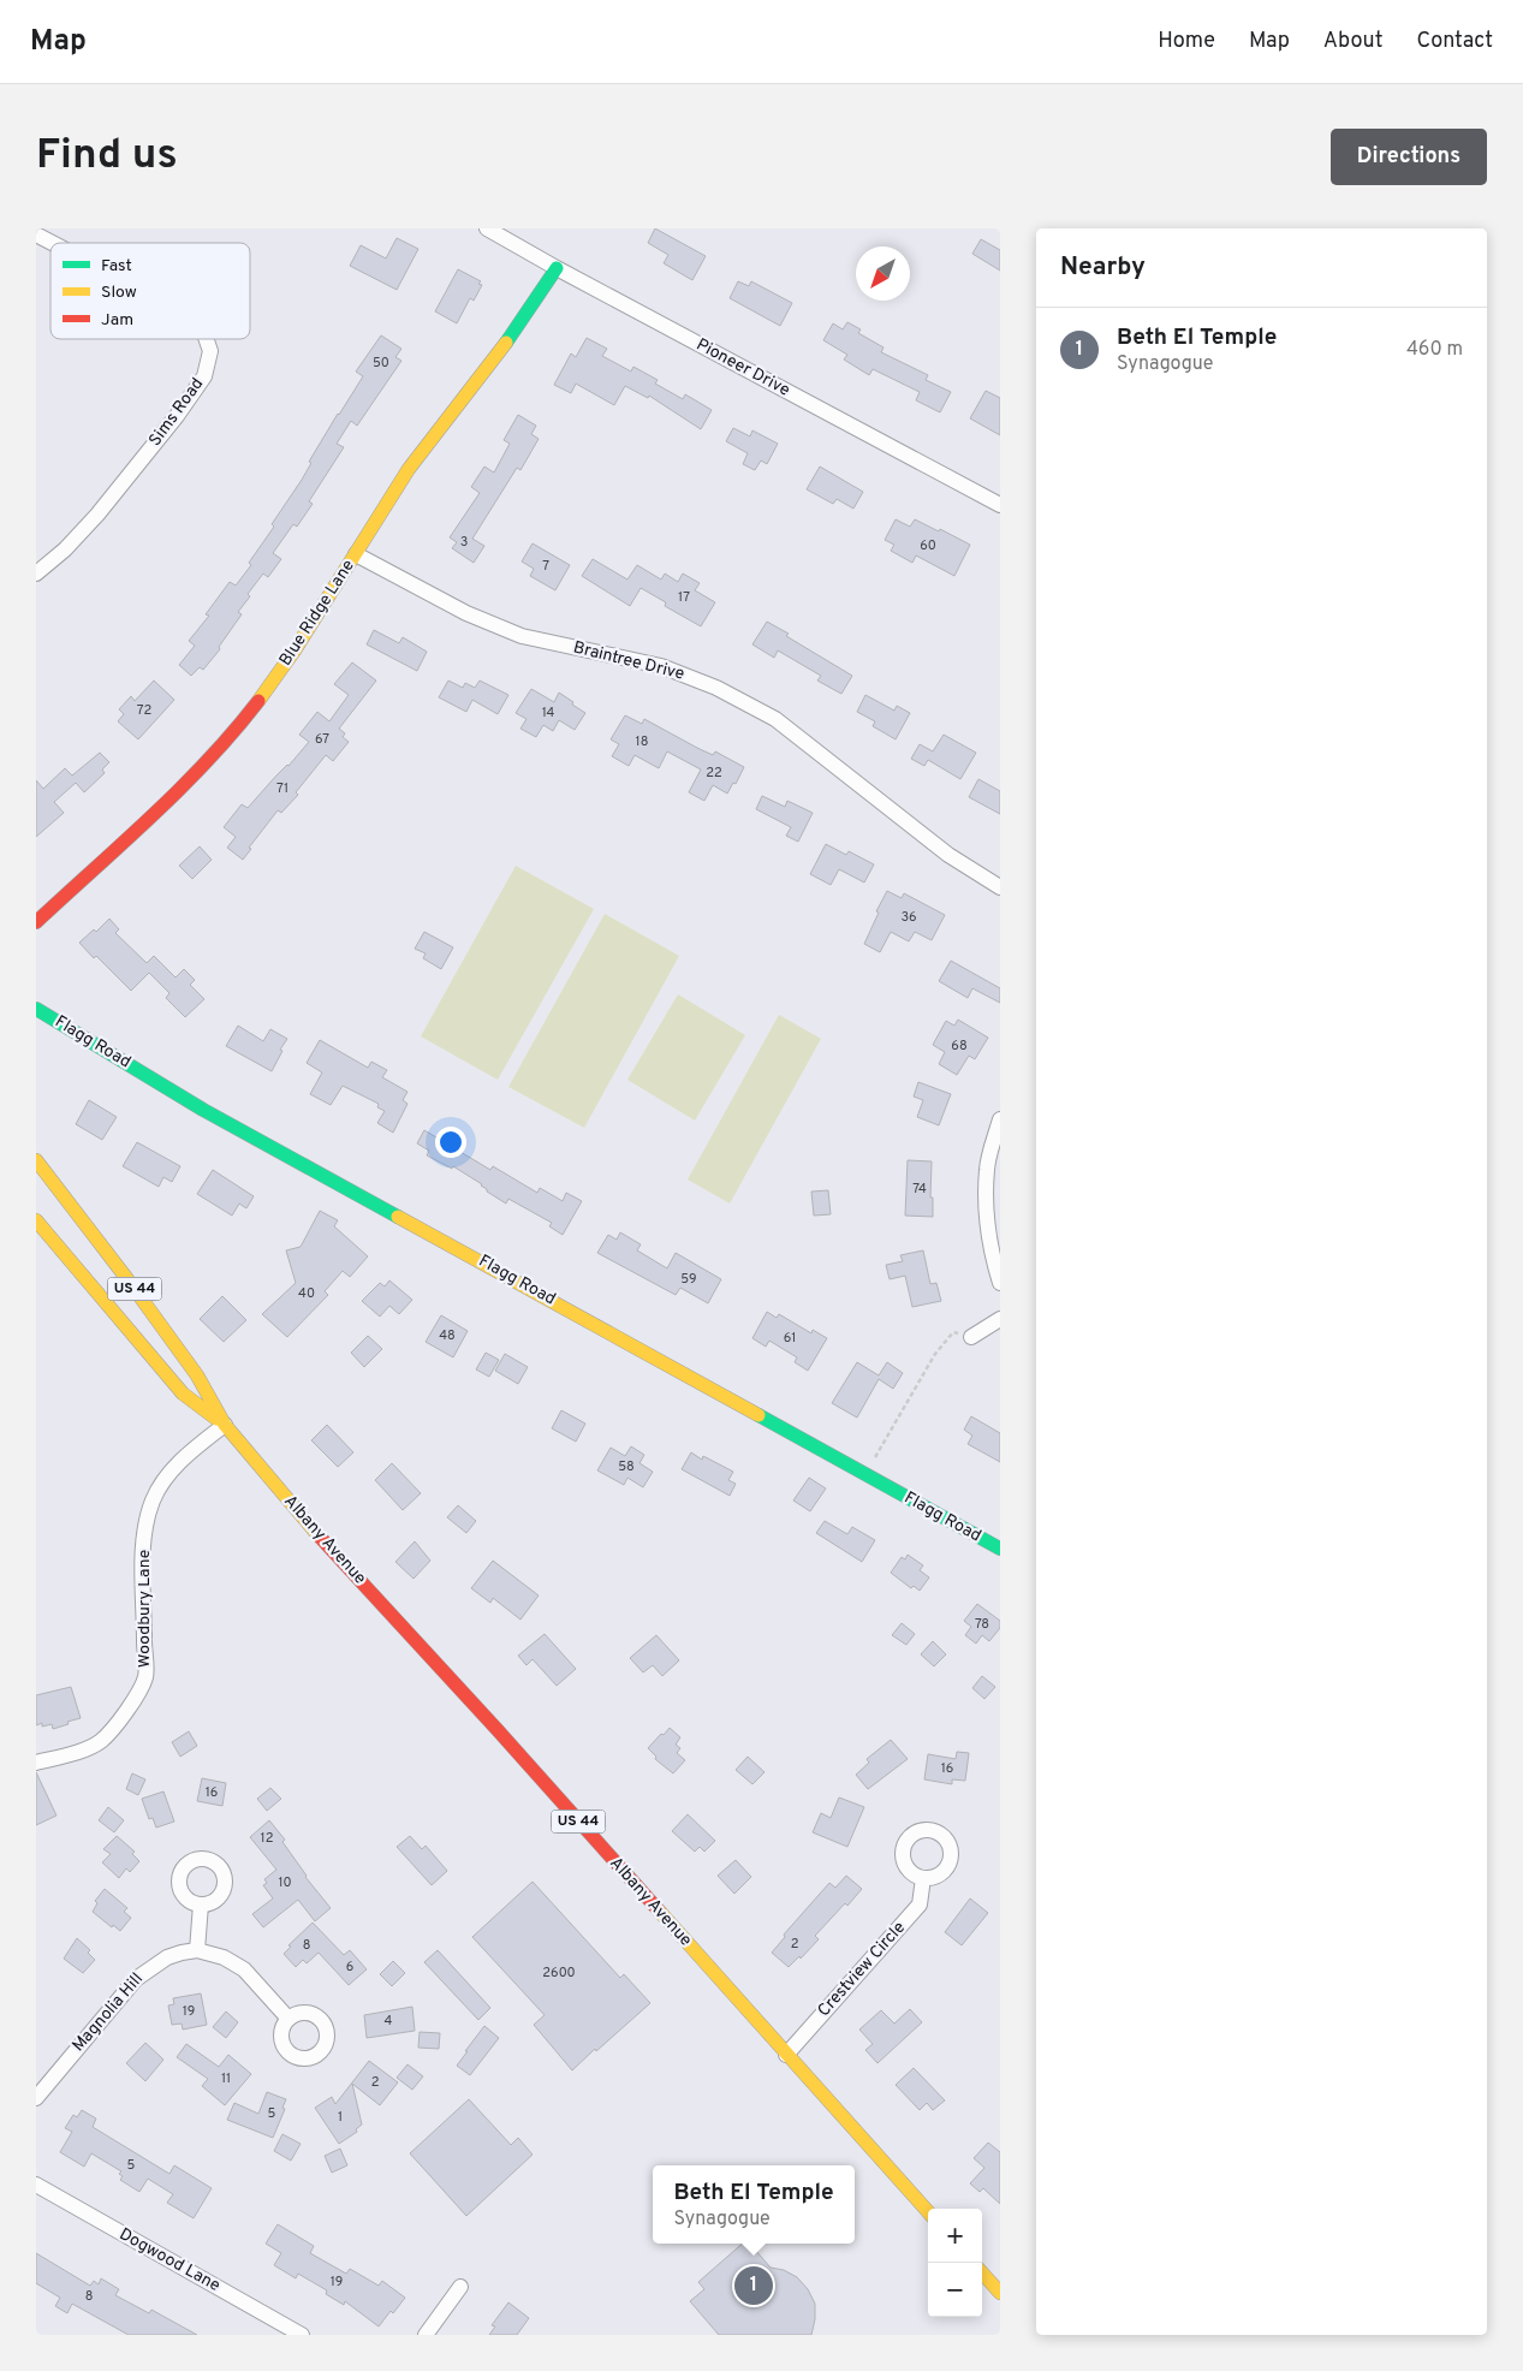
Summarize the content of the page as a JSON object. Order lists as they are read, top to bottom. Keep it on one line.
{"streets":{"main road":["Blue Ridge Lane","Flagg Road","US 44","Albany Avenue"],"street":["Pioneer Drive","Sims Road","Braintree Drive","Woodbury Lane","Crestview Circle","Magnolia Hill","Dogwood Lane"]},"crossings":[["Pioneer Drive","Blue Ridge Lane"],["Blue Ridge Lane","Braintree Drive"],["Albany Avenue","Woodbury Lane"],["Albany Avenue","Crestview Circle"]],"house_numbers":["50","3","60","7","17","72","14","67","18","22","71","36","68","74","59","40","48","61","58","78","16","16","12","10","2","8","6","2600","19","4","11","2","5","1","5","19","8"],"legend":["Fast","Slow","Jam"],"north":"bottom left","page":{"header":"Map","nav":["Home","Map","About","Contact"],"buttons":"Directions","title":"Find us","heading":"Nearby","list":[{"mark":"1","name":"Beth El Temple","note":"Synagogue","value":"460 m"}],"popup":["Beth El Temple","Synagogue"],"map_buttons":["+","−"],"pins":"1"}}
